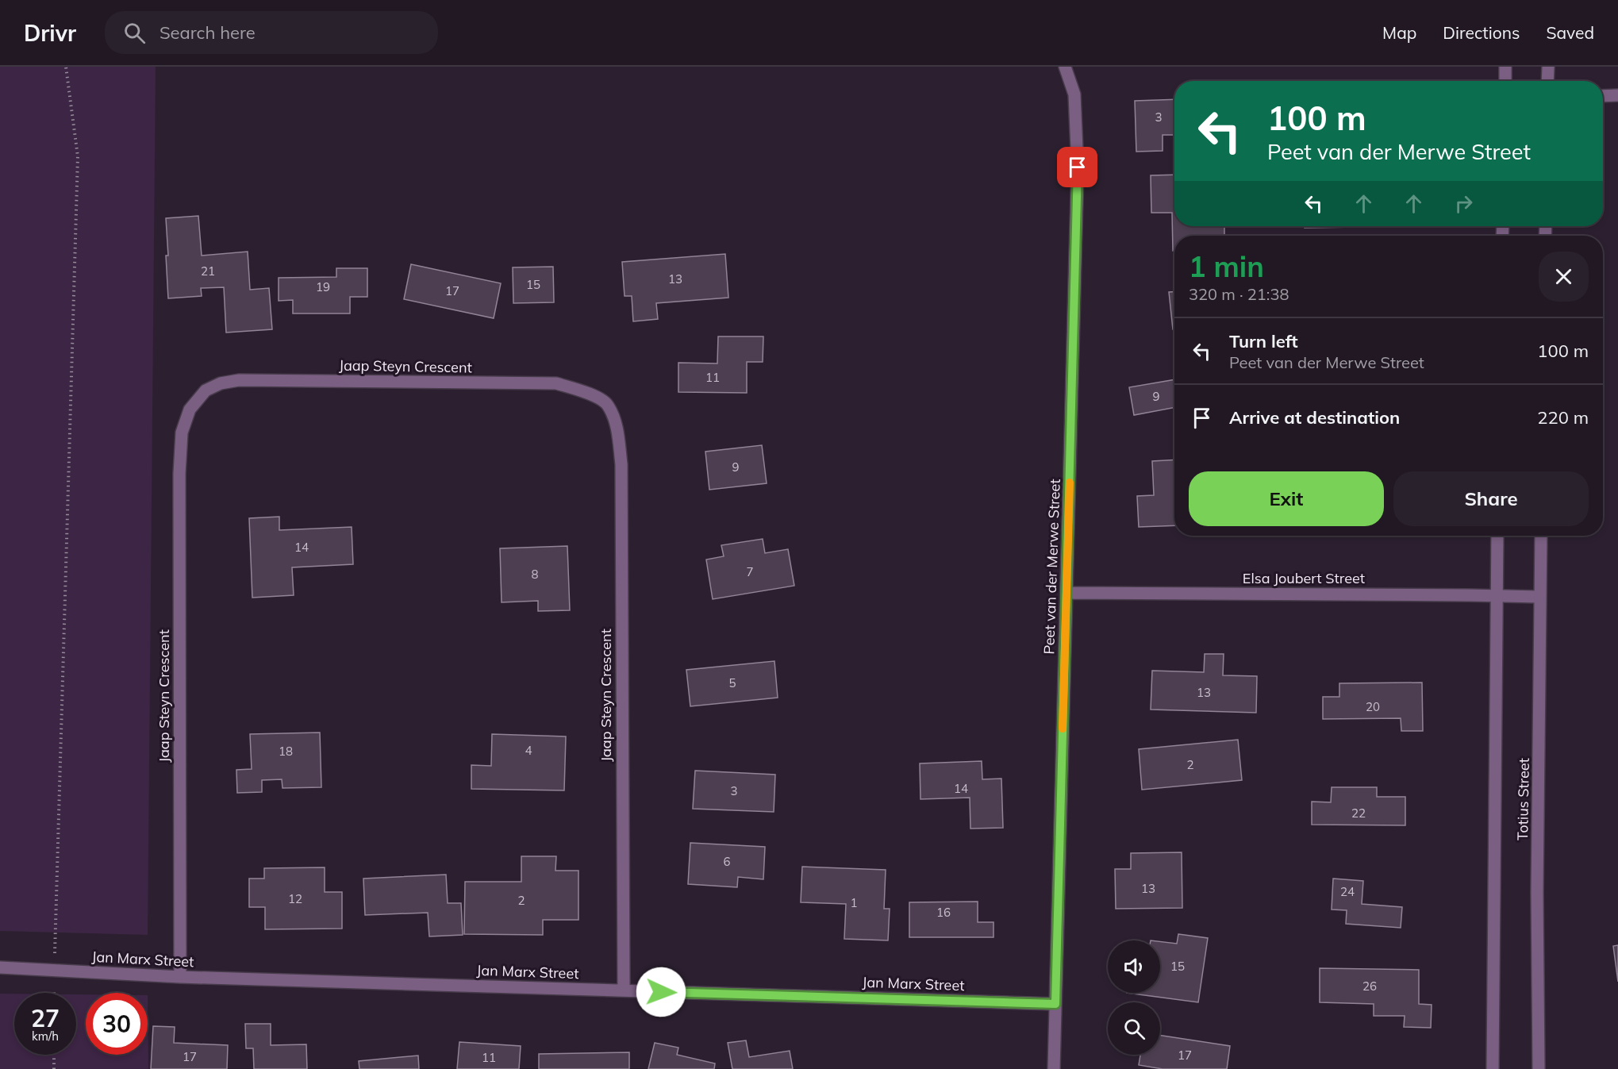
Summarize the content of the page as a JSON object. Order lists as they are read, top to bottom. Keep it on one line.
{"streets":{"street":["Jaap Steyn Crescent","Peet van der Merwe Street","Elsa Joubert Street","Totius Street","Jan Marx Street"]},"crossings":[["Jaap Steyn Crescent","Jan Marx Street"],["Peet van der Merwe Street","Elsa Joubert Street"],["Peet van der Merwe Street","Jan Marx Street"],["Elsa Joubert Street","Totius Street"]],"house_numbers":["3","21","13","15","19","17","11","9","9","14","7","8","5","13","20","4","18","2","14","3","22","6","13","24","12","2","1","16","15","26","17","17","11"],"page":{"header":"Drivr","search":"Search here","nav":["Map","Directions","Saved"],"turn":["100 m","Peet van der Merwe Street"],"heading":["1 min","320 m · 21:38"],"list":[{"name":"Turn left","note":"Peet van der Merwe Street","value":"100 m"},{"name":"Arrive at destination","value":"220 m"}],"buttons":["Exit","Share"],"speed":"27 km/h","limit":"30"}}
